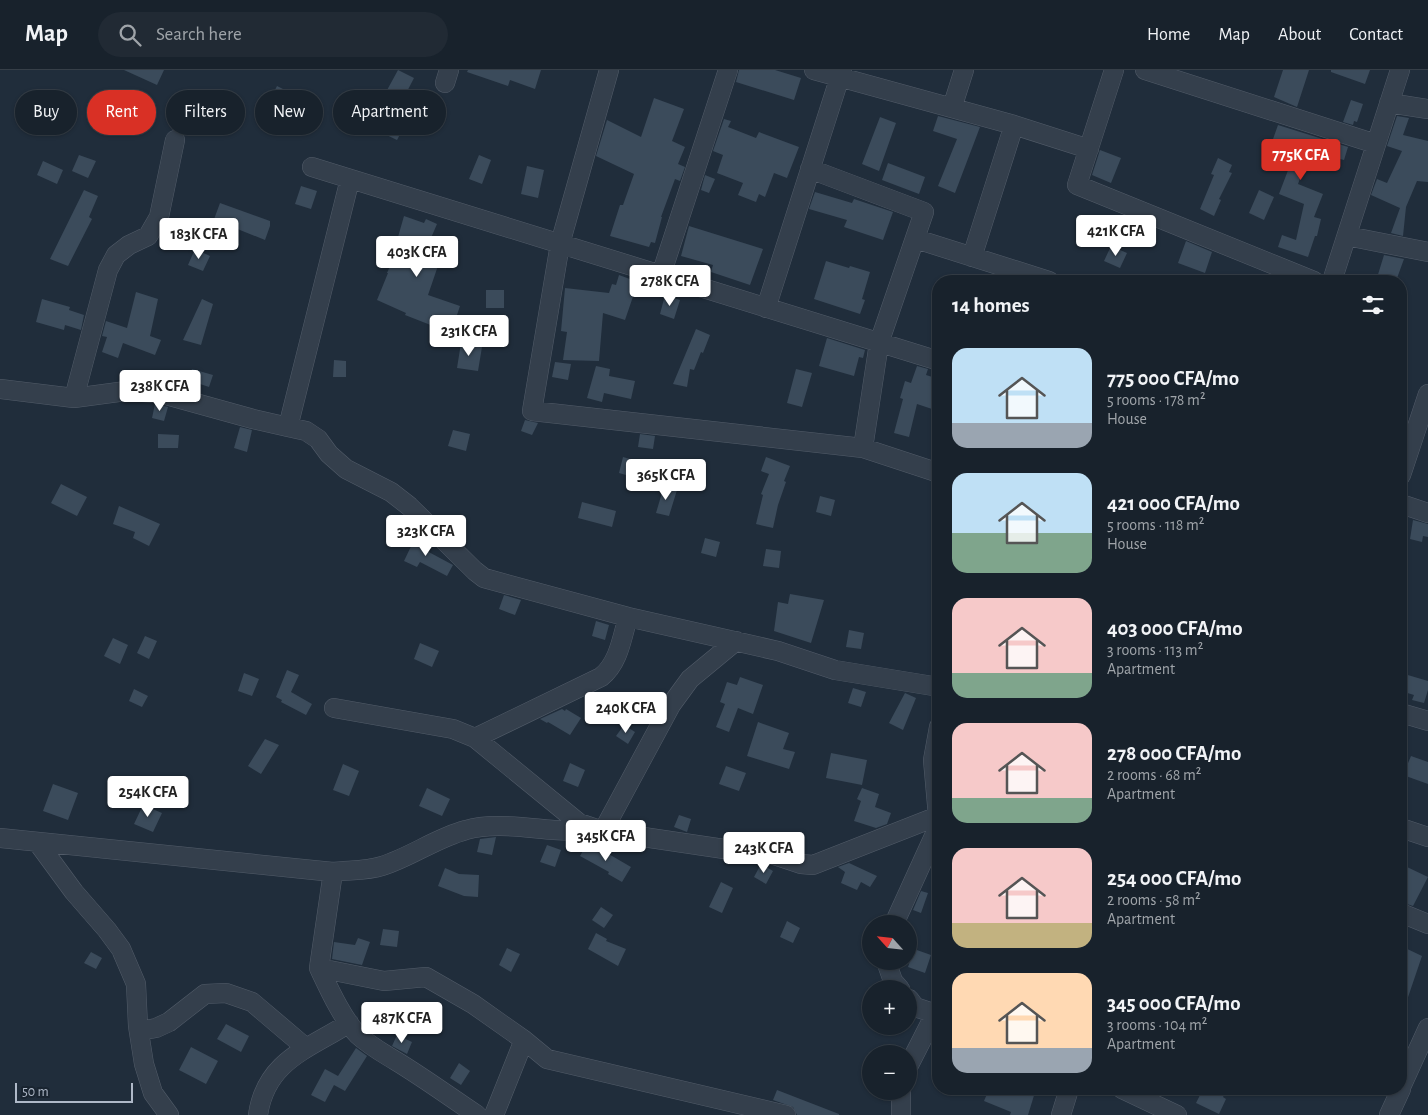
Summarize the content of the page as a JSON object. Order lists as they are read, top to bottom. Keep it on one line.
{"scale_bar":"50 m","north":"top left","page":{"header":"Map","search":"Search here","nav":["Home","Map","About","Contact"],"chip":["Buy","Rent","Filters","New","Apartment"],"price":["775K CFA","421K CFA","183K CFA","403K CFA","278K CFA","231K CFA","238K CFA","365K CFA","323K CFA","240K CFA","254K CFA","345K CFA","243K CFA","487K CFA"],"heading":"14 homes","list":[{"name":"775 000 CFA/mo","note":"5 rooms · 178 m² · House"},{"name":"421 000 CFA/mo","note":"5 rooms · 118 m² · House"},{"name":"403 000 CFA/mo","note":"3 rooms · 113 m² · Apartment"},{"name":"278 000 CFA/mo","note":"2 rooms · 68 m² · Apartment"},{"name":"254 000 CFA/mo","note":"2 rooms · 58 m² · Apartment"},{"name":"345 000 CFA/mo","note":"3 rooms · 104 m² · Apartment"}],"map_buttons":["+","−"],"scale":"50 m"}}
